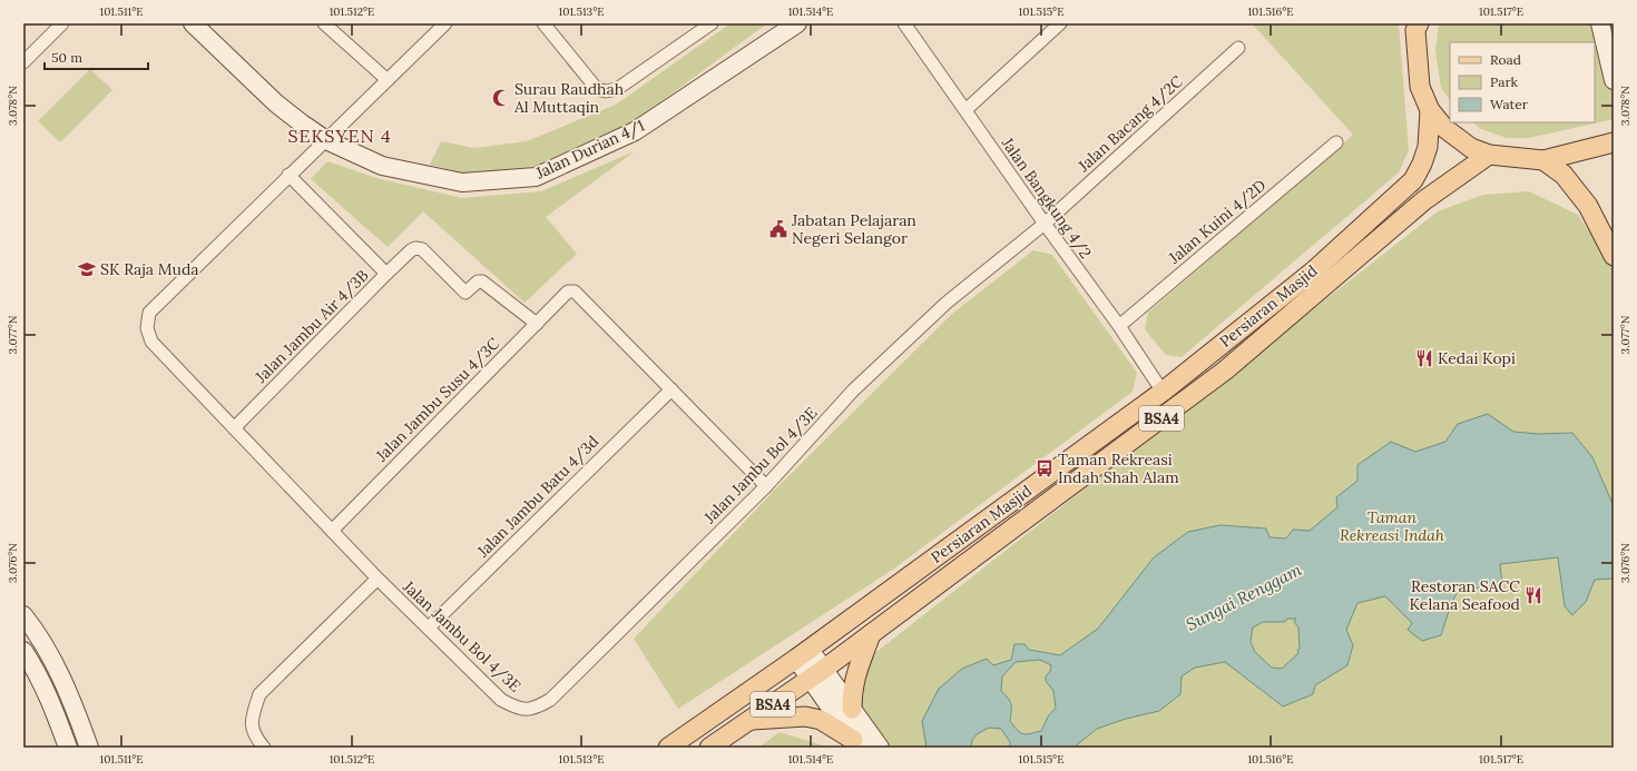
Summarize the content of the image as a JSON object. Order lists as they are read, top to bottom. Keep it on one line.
{"streets":{"main road":["Persiaran Masjid","BSA4"],"street":["Jalan Bacang 4/2C","Jalan Durian 4/1","Jalan Bangkung 4/2","Jalan Kuini 4/2D","Jalan Jambu Air 4/3B","Jalan Jambu Susu 4/3C","Jalan Jambu Bol 4/3E","Jalan Jambu Batu 4/3d"]},"crossings":[["Jalan Bacang 4/2C","Jalan Bangkung 4/2"],["Jalan Bacang 4/2C","Jalan Jambu Bol 4/3E"],["Jalan Durian 4/1","Jalan Jambu Bol 4/3E"],["Jalan Bangkung 4/2","Jalan Kuini 4/2D"],["Jalan Bangkung 4/2","Persiaran Masjid"],["Jalan Bangkung 4/2","Jalan Jambu Bol 4/3E"],["Jalan Jambu Air 4/3B","Jalan Jambu Susu 4/3C"],["Jalan Jambu Air 4/3B","Jalan Jambu Bol 4/3E"],["Jalan Jambu Susu 4/3C","Jalan Jambu Bol 4/3E"],["Jalan Jambu Susu 4/3C","Jalan Jambu Batu 4/3d"],["Jalan Jambu Bol 4/3E","Jalan Jambu Batu 4/3d"]],"districts":["SEKSYEN 4"],"water":["Sungai Renggam"],"parks":["Taman Rekreasi Indah"],"places":{"mosque":["Surau Raudhah Al Muttaqin"],"public building":["Jabatan Pelajaran Negeri Selangor"],"school or university":["SK Raja Muda"],"restaurant":["Kedai Kopi","Restoran SACC Kelana Seafood"],"bus stop":["Taman Rekreasi Indah Shah Alam"]},"legend":["Road","Park","Water"],"scale_bar":"50 m","coordinates":["101.511°E","101.512°E","101.513°E","101.514°E","101.515°E","101.516°E","101.517°E","3.078°N","3.077°N","3.076°N"]}
